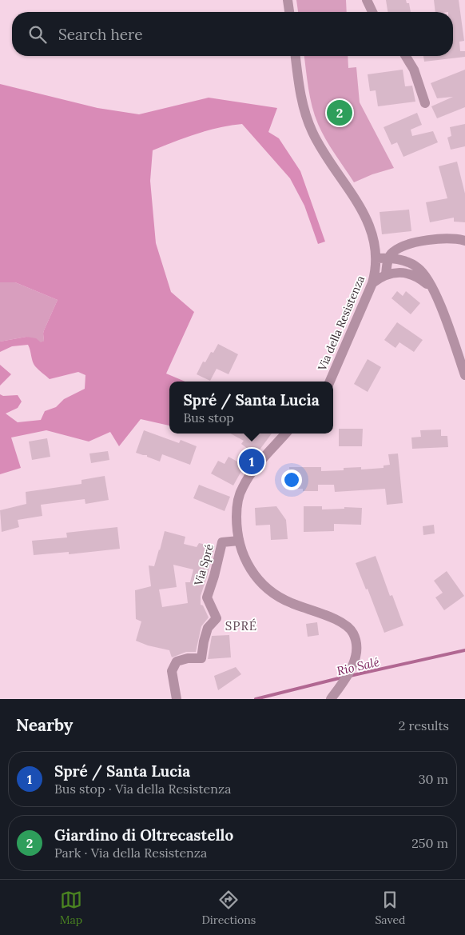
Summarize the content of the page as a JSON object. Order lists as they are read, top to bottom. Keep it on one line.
{"streets":{"street":["Via della Resistenza","Via Spré"]},"districts":["SPRÉ"],"water":["Rio Salé"],"page":{"search":"Search here","pins":["2","1"],"popup":["Spré / Santa Lucia","Bus stop"],"heading":["Nearby","2 results"],"list":[{"mark":"1","name":"Spré / Santa Lucia","note":"Bus stop · Via della Resistenza","value":"30 m"},{"mark":"2","name":"Giardino di Oltrecastello","note":"Park · Via della Resistenza","value":"250 m"}],"nav":["Map","Directions","Saved"]}}
